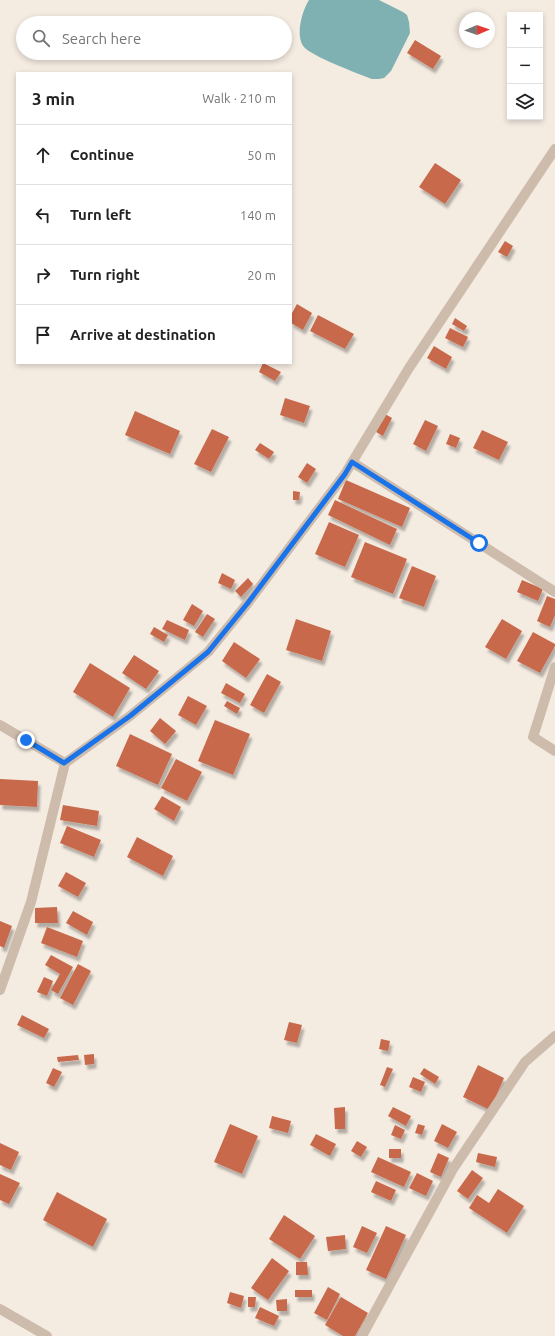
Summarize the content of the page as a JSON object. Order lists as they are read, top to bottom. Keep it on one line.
{"north":"right","page":{"map_buttons":["+","−"],"search":"Search here","heading":["3 min","Walk · 210 m"],"list":[["Continue","50 m"],["Turn left","140 m"],["Turn right","20 m"],"Arrive at destination"]}}
